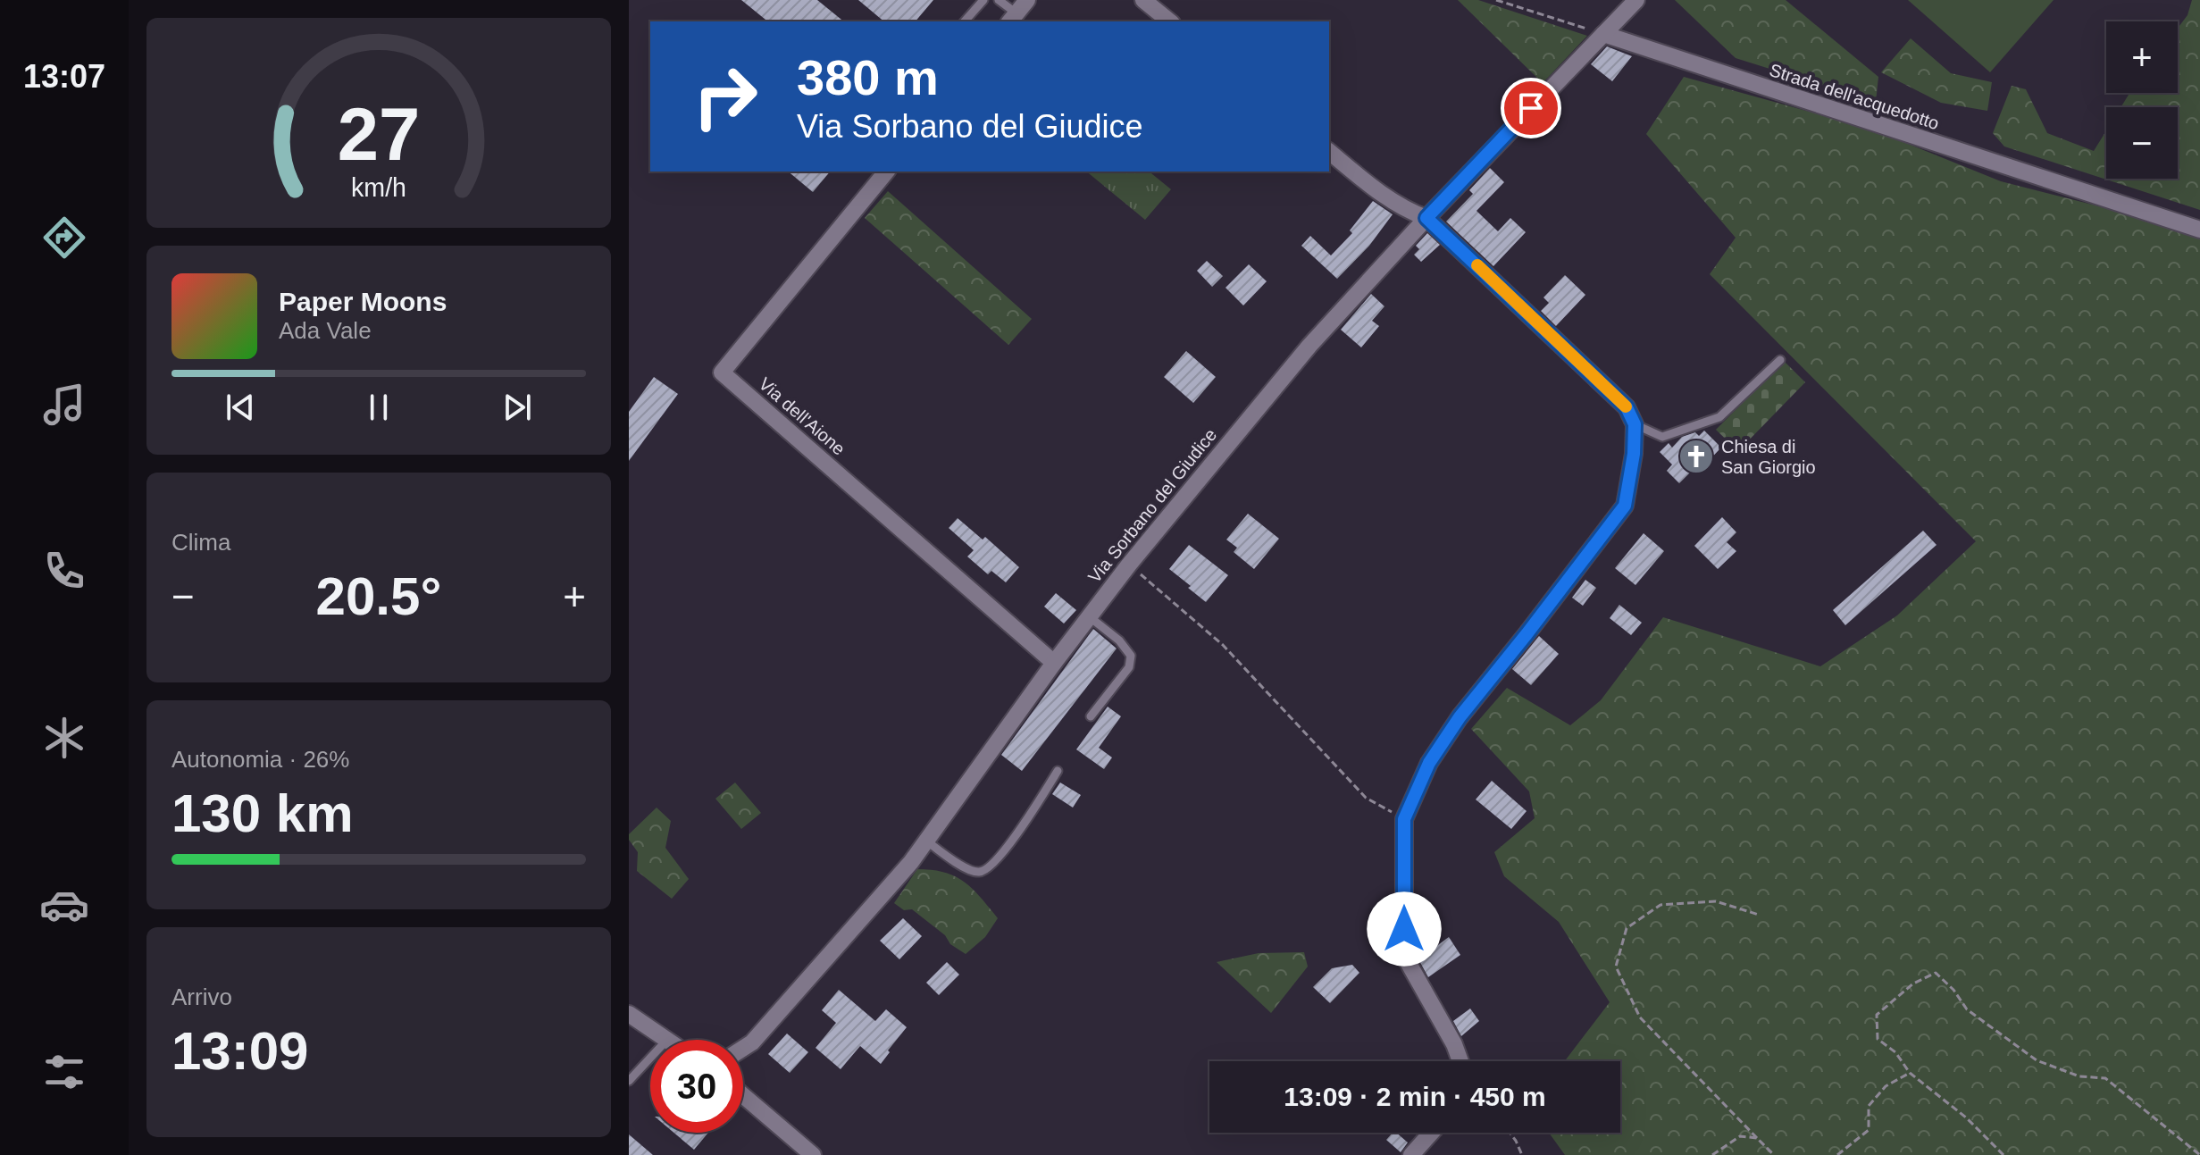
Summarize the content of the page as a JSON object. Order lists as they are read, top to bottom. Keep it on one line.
{"streets":{"street":["Strada dell'acquedotto","Via dell'Aione","Via Sorbano del Giudice"]},"crossings":[["Strada dell'acquedotto","Via Sorbano del Giudice"],["Via dell'Aione","Via Sorbano del Giudice"]],"places":{"church":["Chiesa di San Giorgio"]},"page":{"tabs":"13:07","map_buttons":["+","−"],"turn":["380 m","Via Sorbano del Giudice"],"song":["Paper Moons","Ada Vale"],"tile":["Clima",["Autonomia · 26%","130 km"],["Arrivo","13:09"]],"heat":["−","20.5°","+"],"limit":"30","trip":"13:09 · 2 min · 450 m","gauge":["27","km/h"]}}
